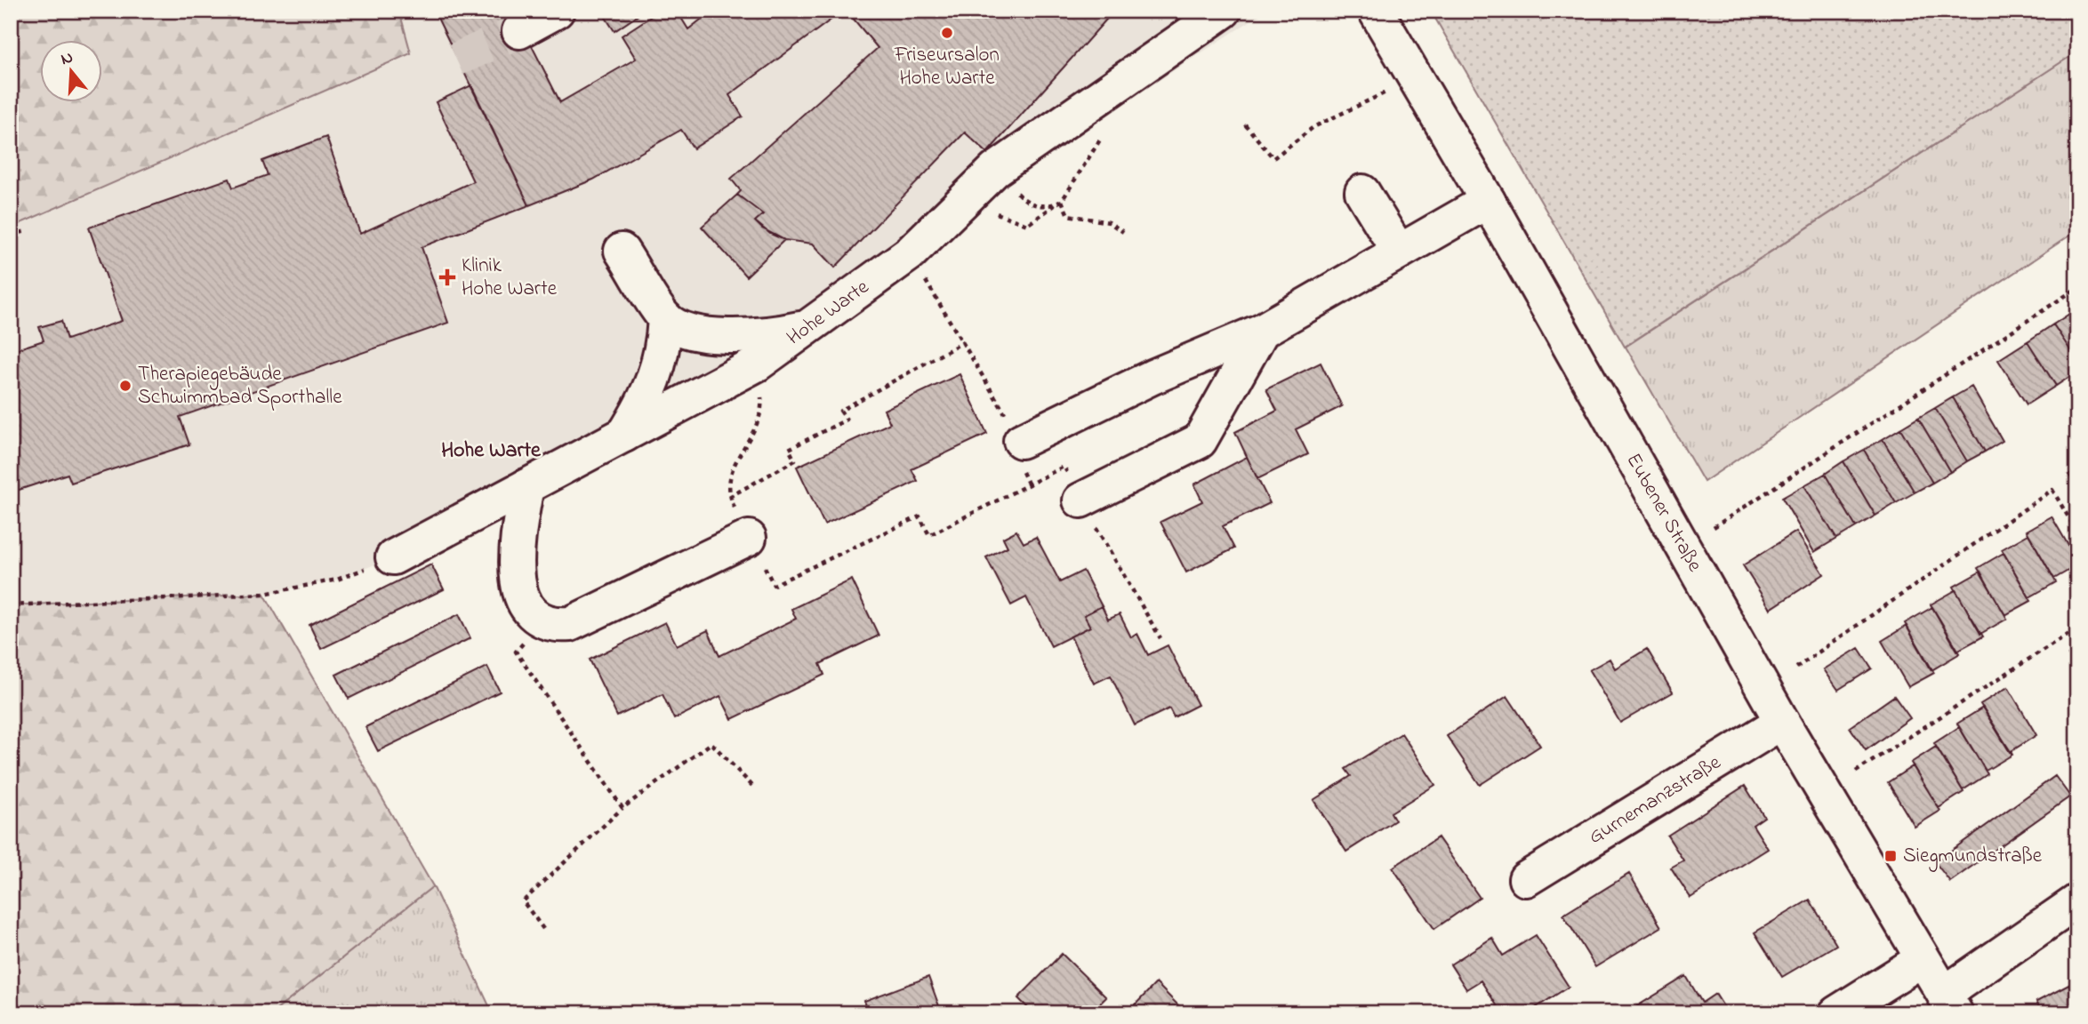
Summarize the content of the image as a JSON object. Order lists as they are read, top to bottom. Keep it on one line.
{"streets":{"street":["Hohe Warte","Eubener Straße","Gurnemanzstraße"]},"crossings":[["Eubener Straße","Gurnemanzstraße"]],"districts":["Hohe Warte"],"places":{"other":["Friseursalon Hohe Warte","Therapiegebäude Schwimmbad Sporthalle"],"health":["Klinik Hohe Warte"],"transit":["Siegmundstraße"]},"north":"top"}
